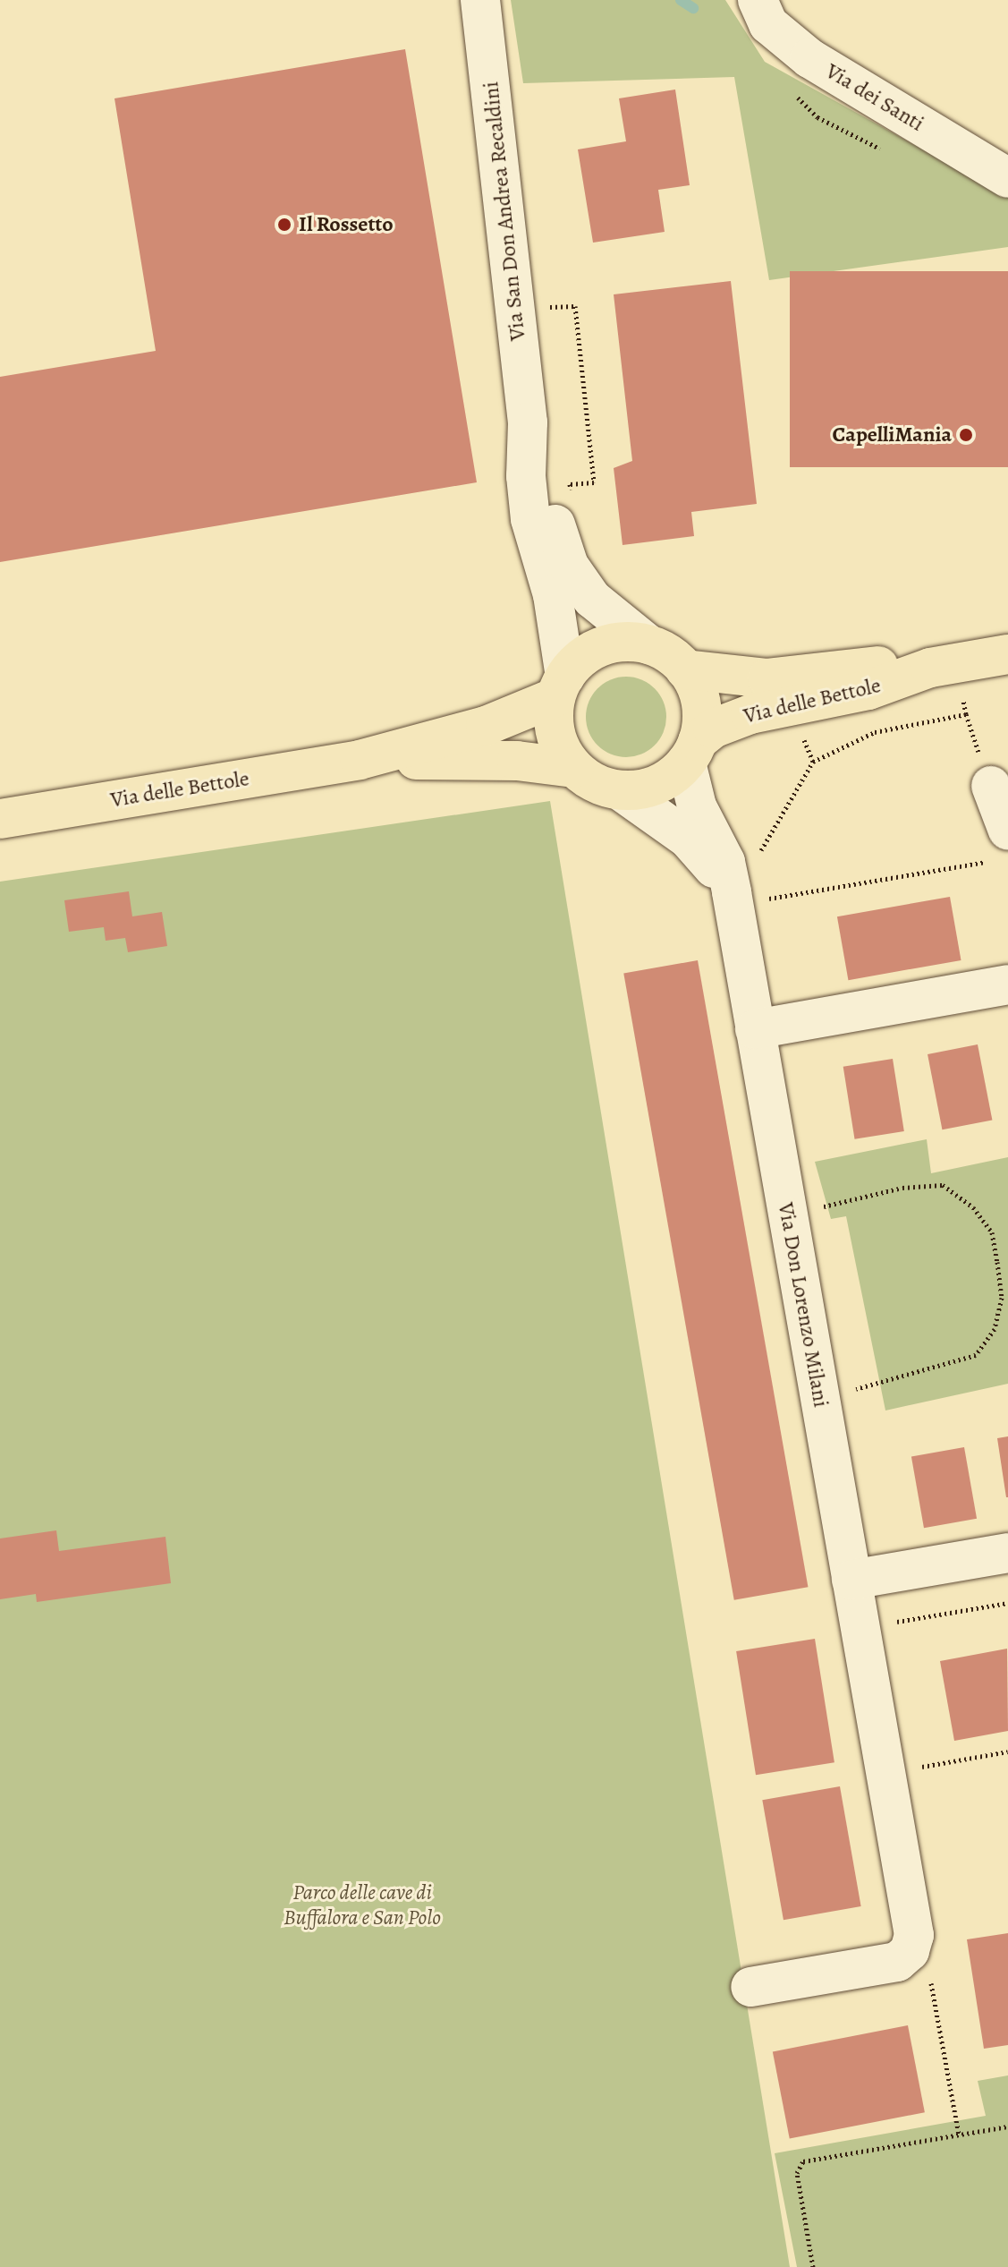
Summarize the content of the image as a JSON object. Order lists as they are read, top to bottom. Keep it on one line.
{"streets":{"main road":["Via delle Bettole"],"street":["Via dei Santi","Via San Don Andrea Recaldini","Via Don Lorenzo Milani"]},"crossings":[["Via San Don Andrea Recaldini","Via delle Bettole"],["Via San Don Andrea Recaldini","Via Don Lorenzo Milani"],["Via delle Bettole","Via Don Lorenzo Milani"]],"parks":["Parco delle cave di Buffalora e San Polo"],"places":["Il Rossetto","CapelliMania"]}
